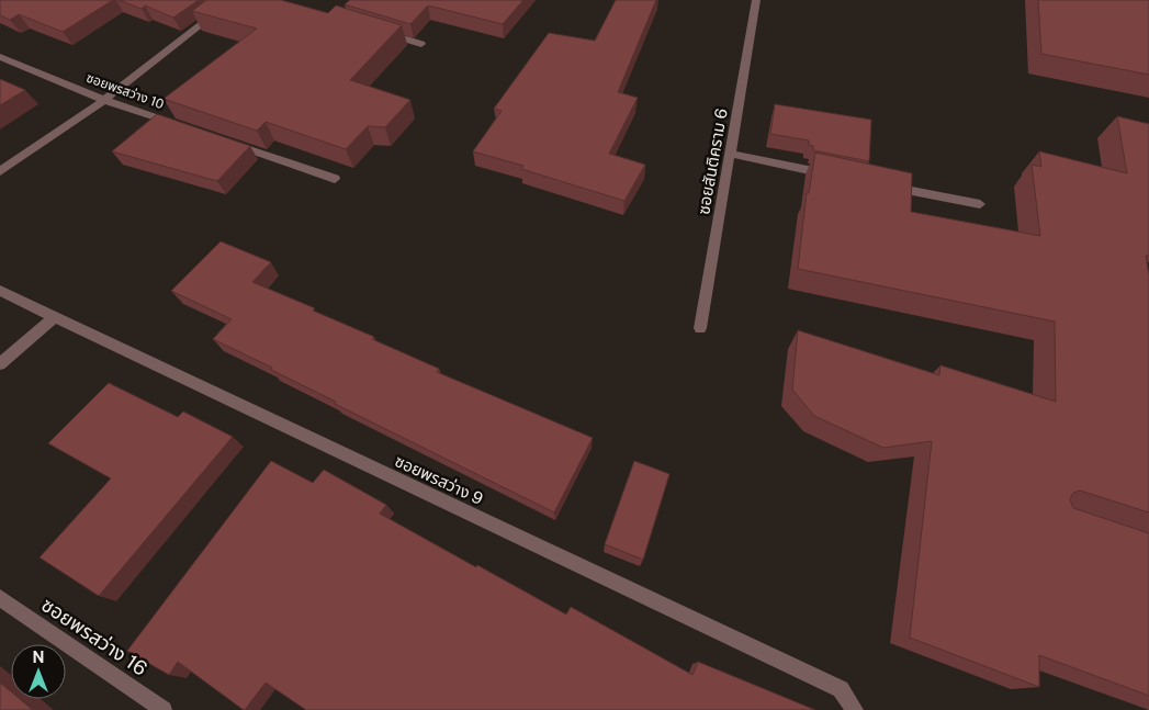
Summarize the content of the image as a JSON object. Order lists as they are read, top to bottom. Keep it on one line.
{"streets":{"street":["ซอยพรสว่าง 10","ซอยสันติคราม 6","ซอยพรสว่าง 9","ซอยพรสว่าง 16"]},"north":"top"}
